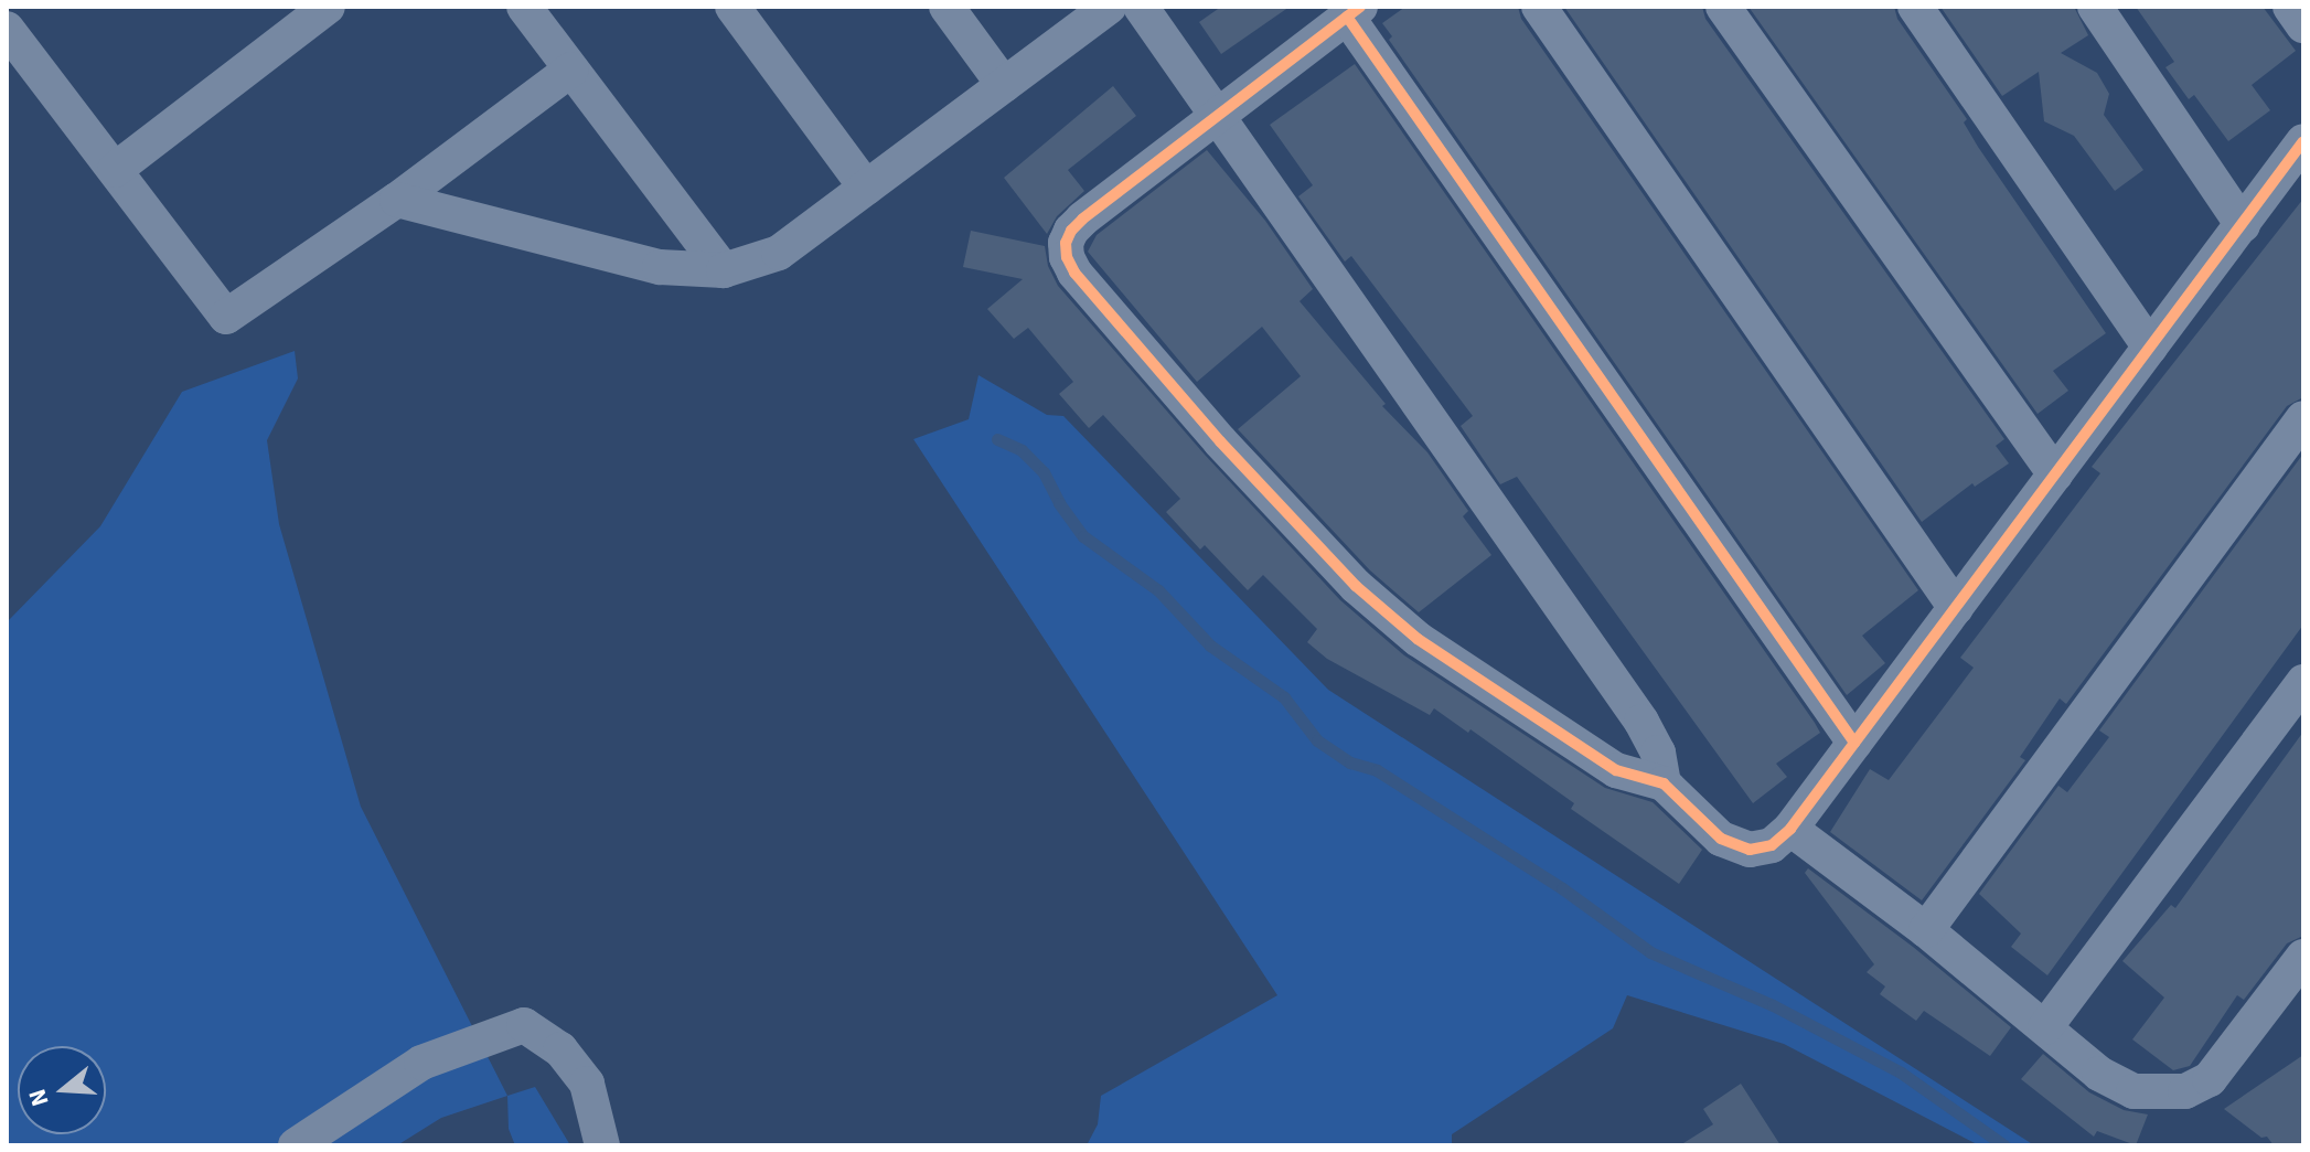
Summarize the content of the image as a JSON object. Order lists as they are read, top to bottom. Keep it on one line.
{"north":"left"}
